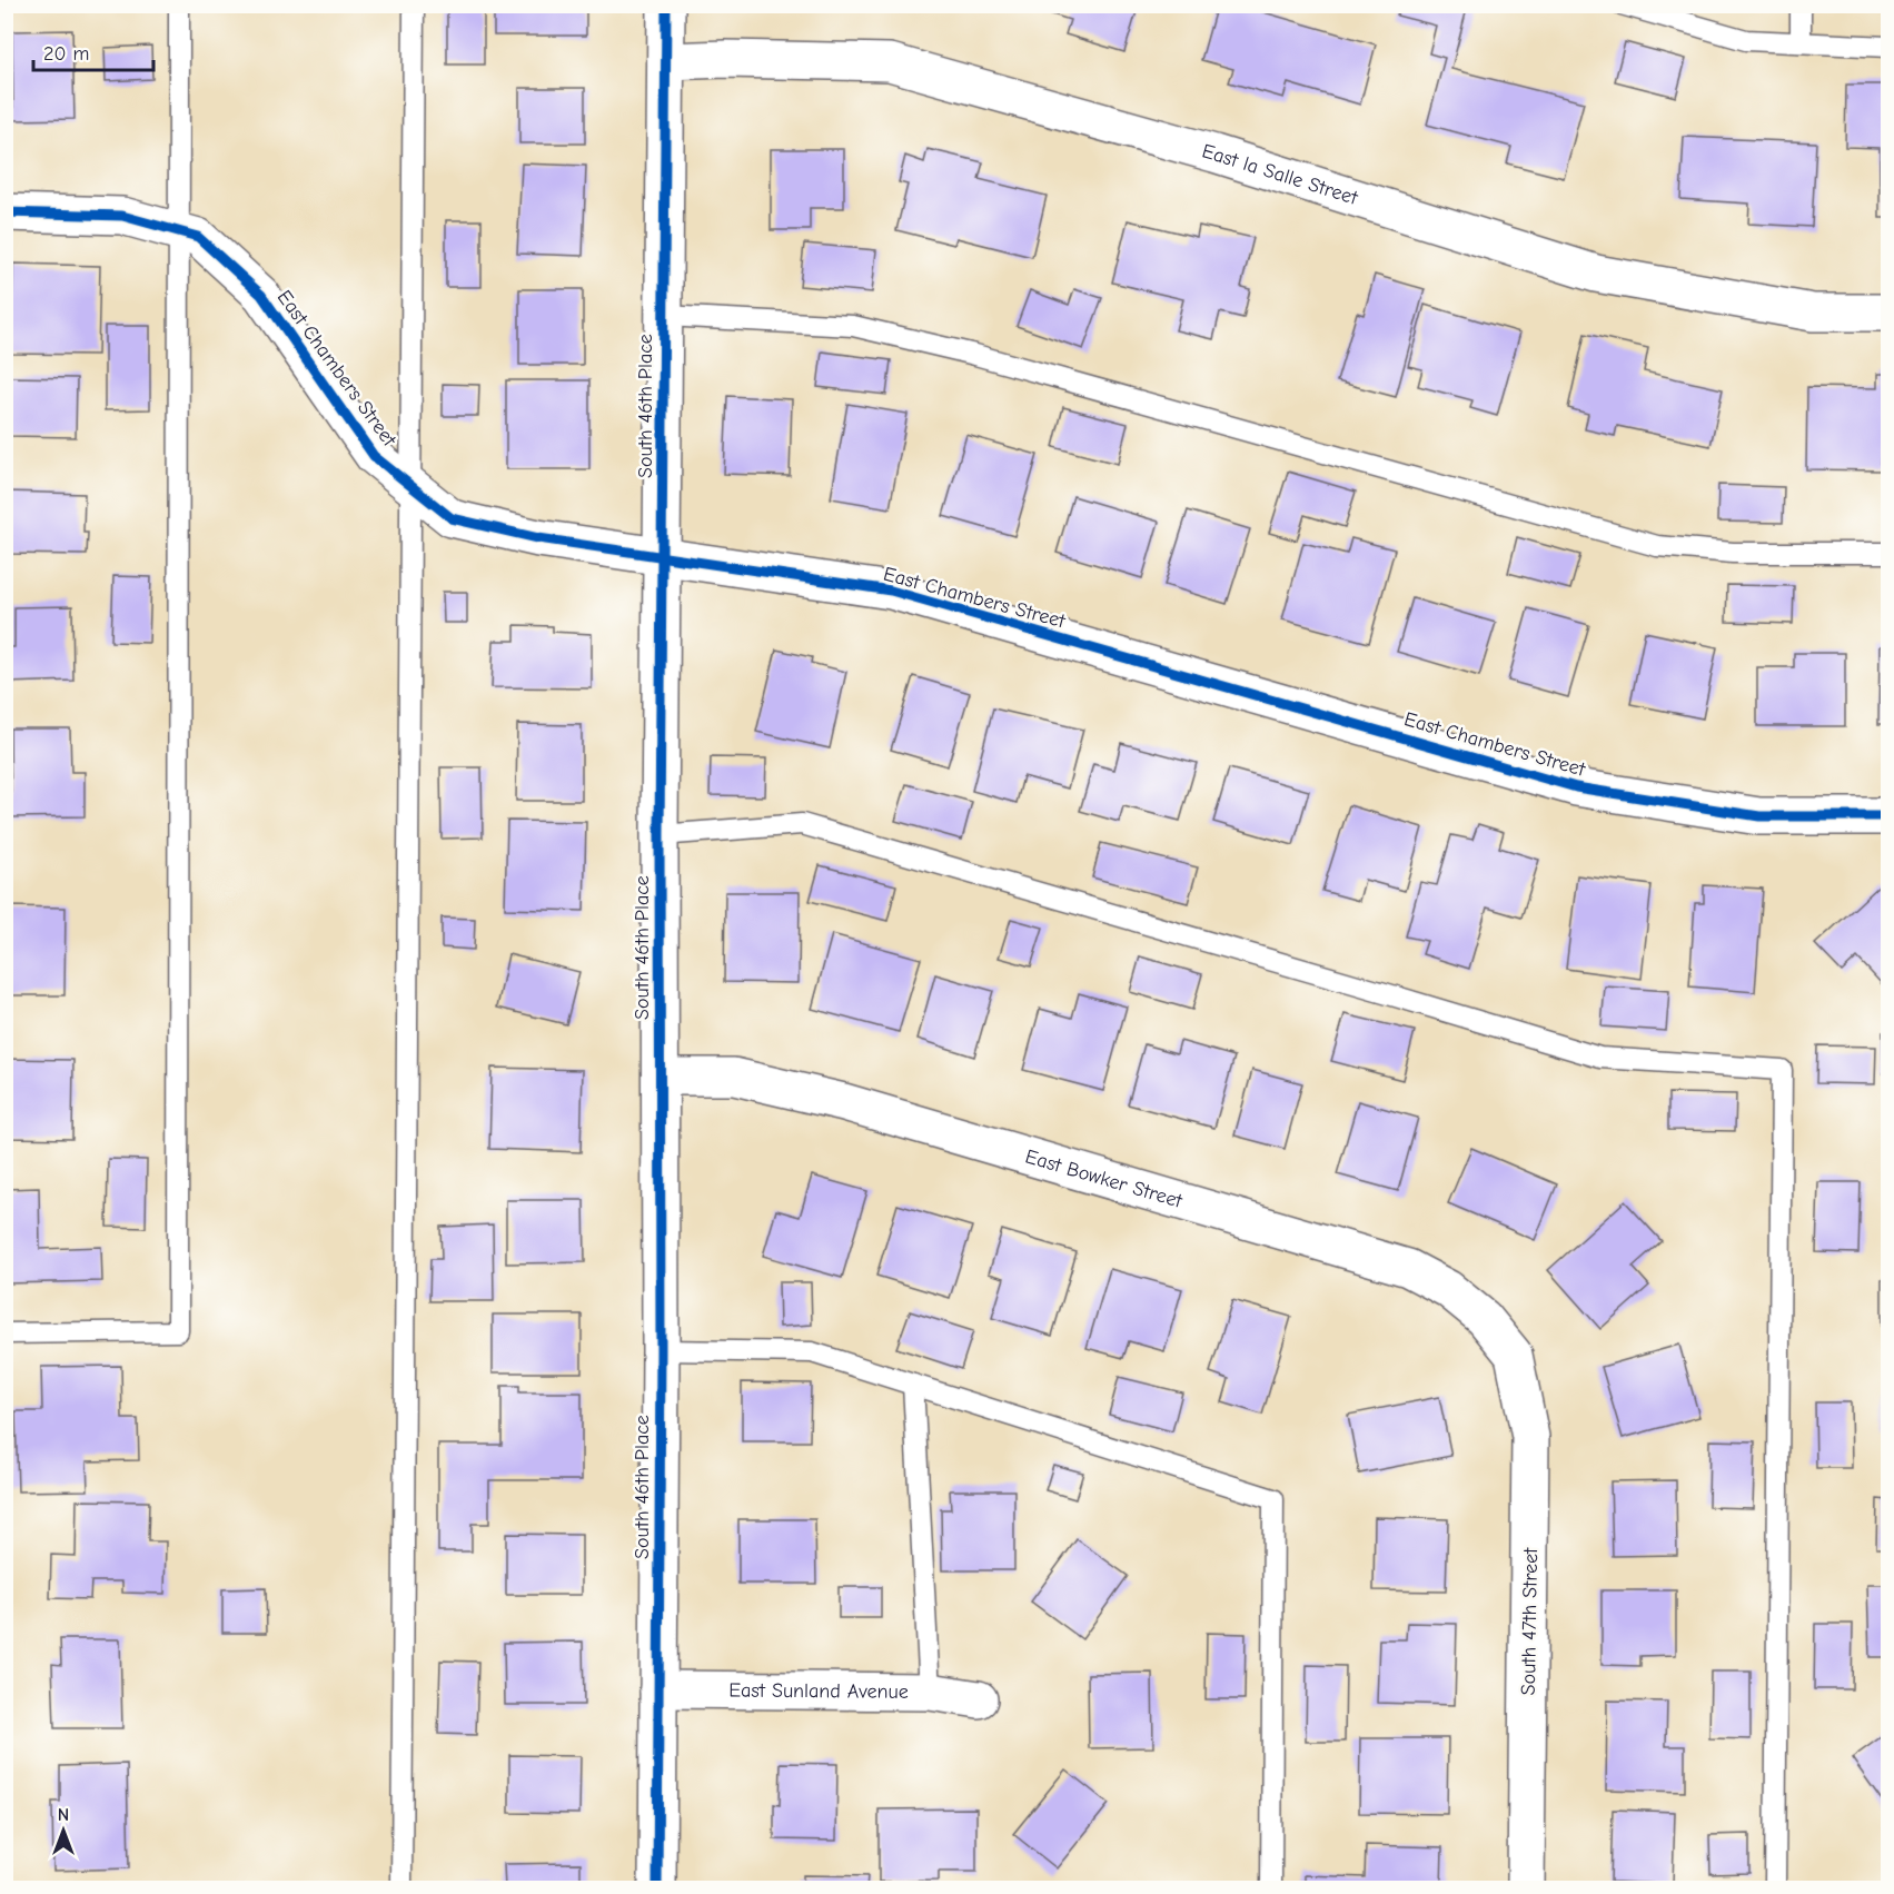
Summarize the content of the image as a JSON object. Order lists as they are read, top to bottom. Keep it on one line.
{"streets":{"street":["East la Salle Street","East Chambers Street","South 46th Place","East Bowker Street","South 47th Street","East Sunland Avenue"]},"crossings":[["East la Salle Street","South 46th Place"],["East Chambers Street","South 46th Place"],["South 46th Place","East Bowker Street"],["South 46th Place","East Sunland Avenue"],["East Bowker Street","South 47th Street"]],"scale_bar":"20 m","north":"top"}
